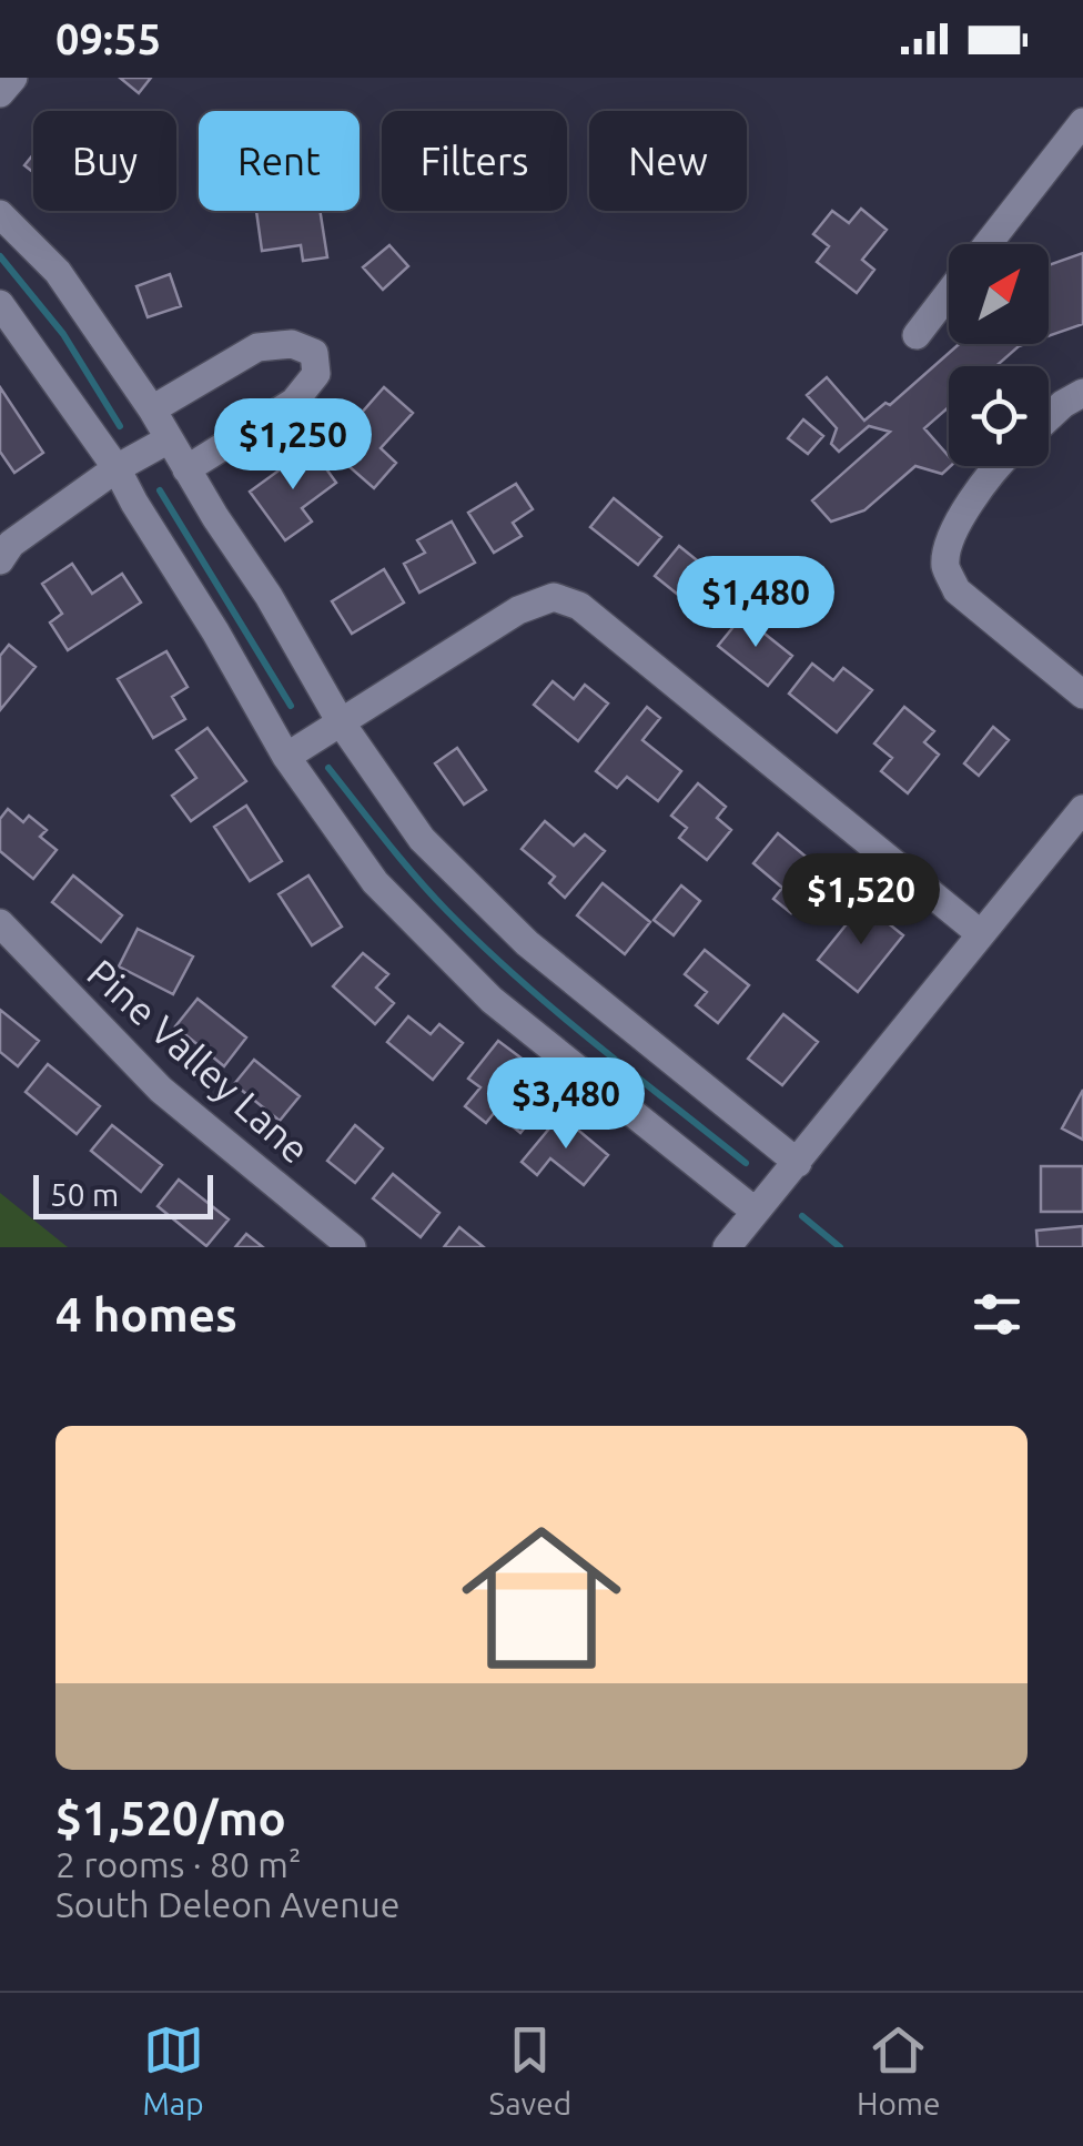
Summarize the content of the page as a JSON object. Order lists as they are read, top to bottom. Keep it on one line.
{"streets":{"street":["Pine Valley Lane"]},"scale_bar":"50 m","north":"top right","page":{"status":"09:55","chip":["Buy","Rent","Filters","New"],"price":["$1,250","$1,480","$1,520","$3,480"],"scale":"50 m","heading":"4 homes","list":[{"name":"$1,520/mo","note":"2 rooms · 80 m² · South Deleon Avenue"}],"tabs":["Map","Saved","Home"]}}
